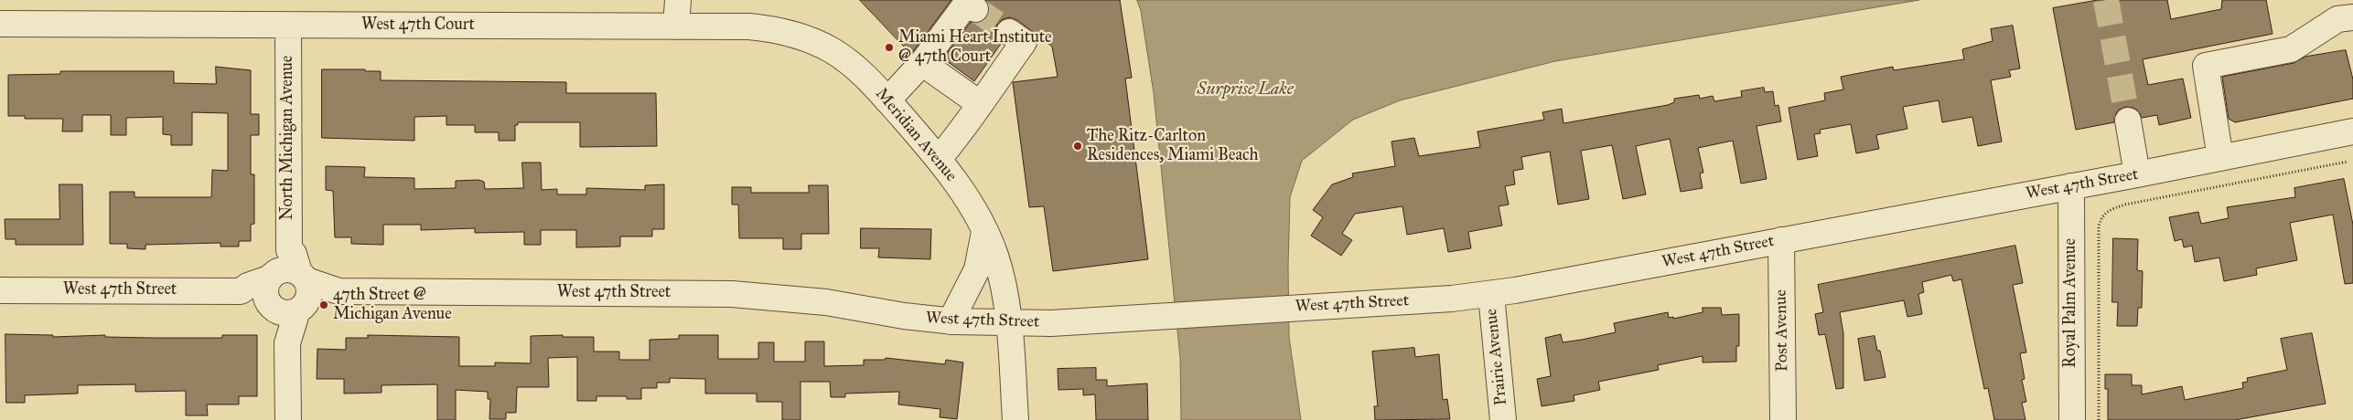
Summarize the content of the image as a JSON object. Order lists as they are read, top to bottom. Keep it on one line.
{"streets":{"street":["West 47th Court","Meridian Avenue","North Michigan Avenue","West 47th Street","Royal Palm Avenue","Post Avenue","Prairie Avenue"]},"crossings":[["West 47th Court","Meridian Avenue"],["West 47th Court","North Michigan Avenue"],["Meridian Avenue","West 47th Street"],["North Michigan Avenue","West 47th Street"],["West 47th Street","Royal Palm Avenue"],["West 47th Street","Post Avenue"],["West 47th Street","Prairie Avenue"]],"water":["Surprise Lake"],"places":["Miami Heart Institute @ 47th Court","The Ritz-Carlton Residences, Miami Beach","47th Street @ Michigan Avenue"]}
